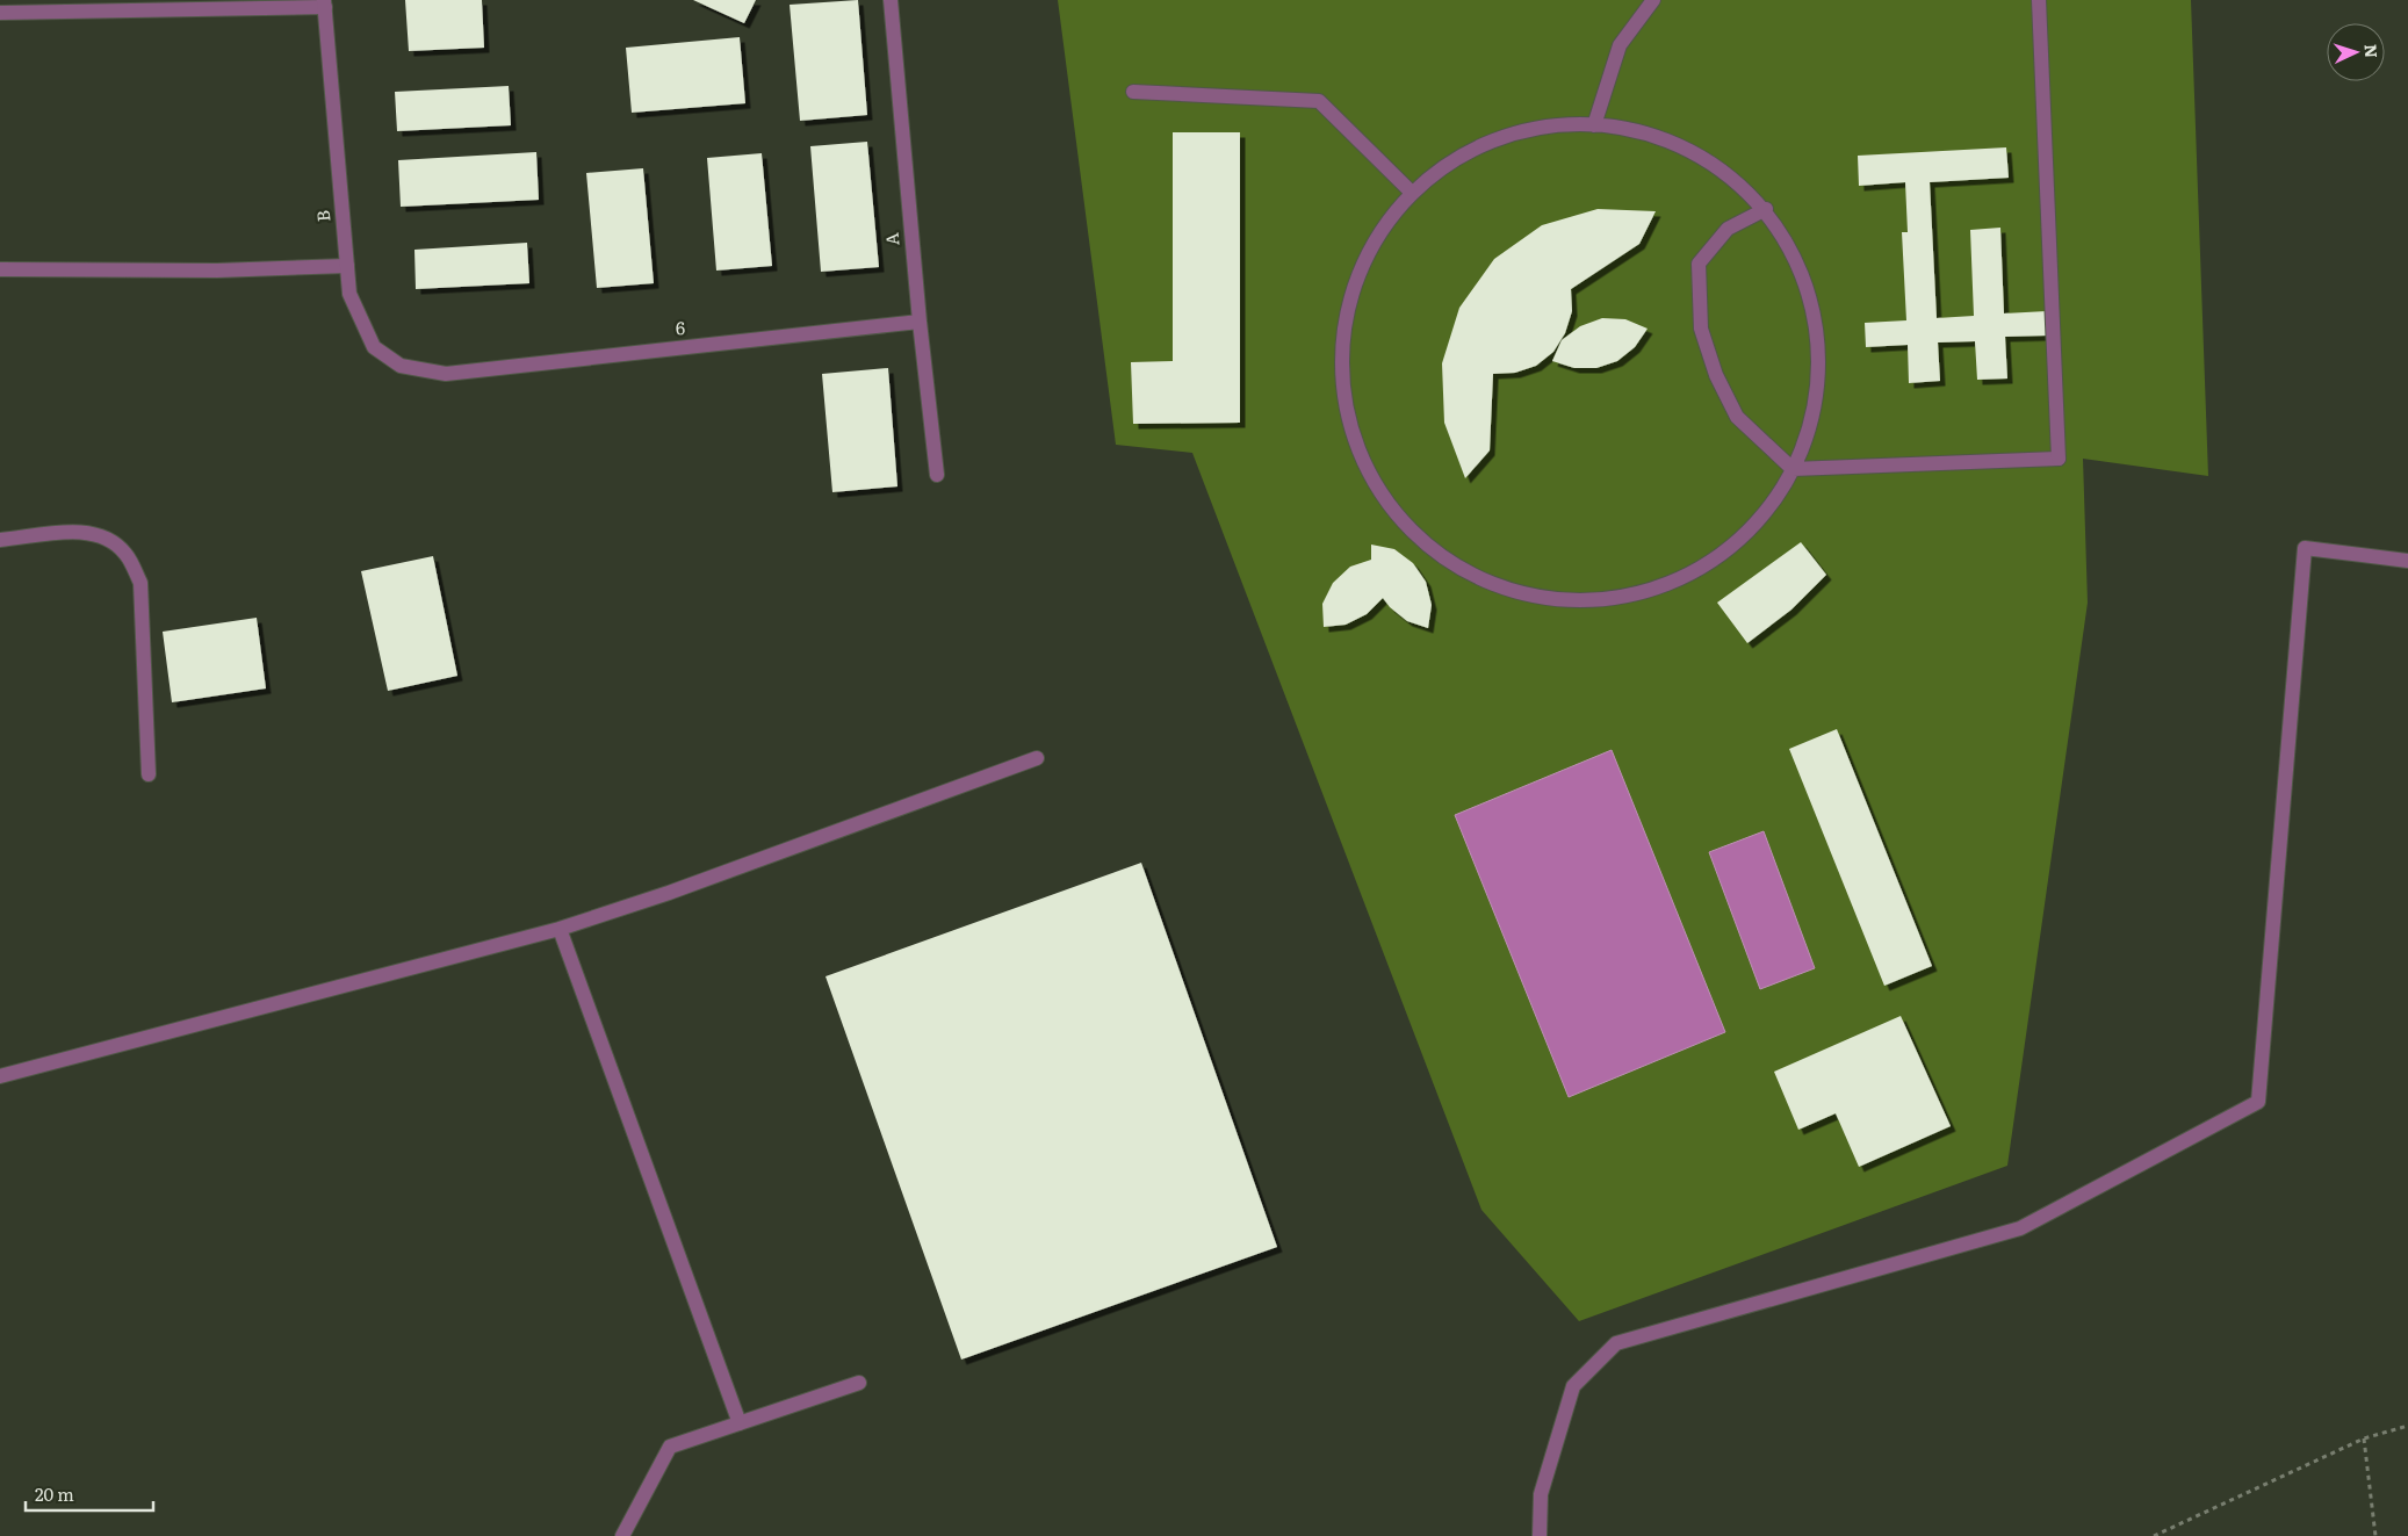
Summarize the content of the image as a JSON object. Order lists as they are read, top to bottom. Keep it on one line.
{"streets":{"street":["B","A","6"]},"crossings":[["B","6"],["A","6"]],"scale_bar":"20 m","north":"right"}
